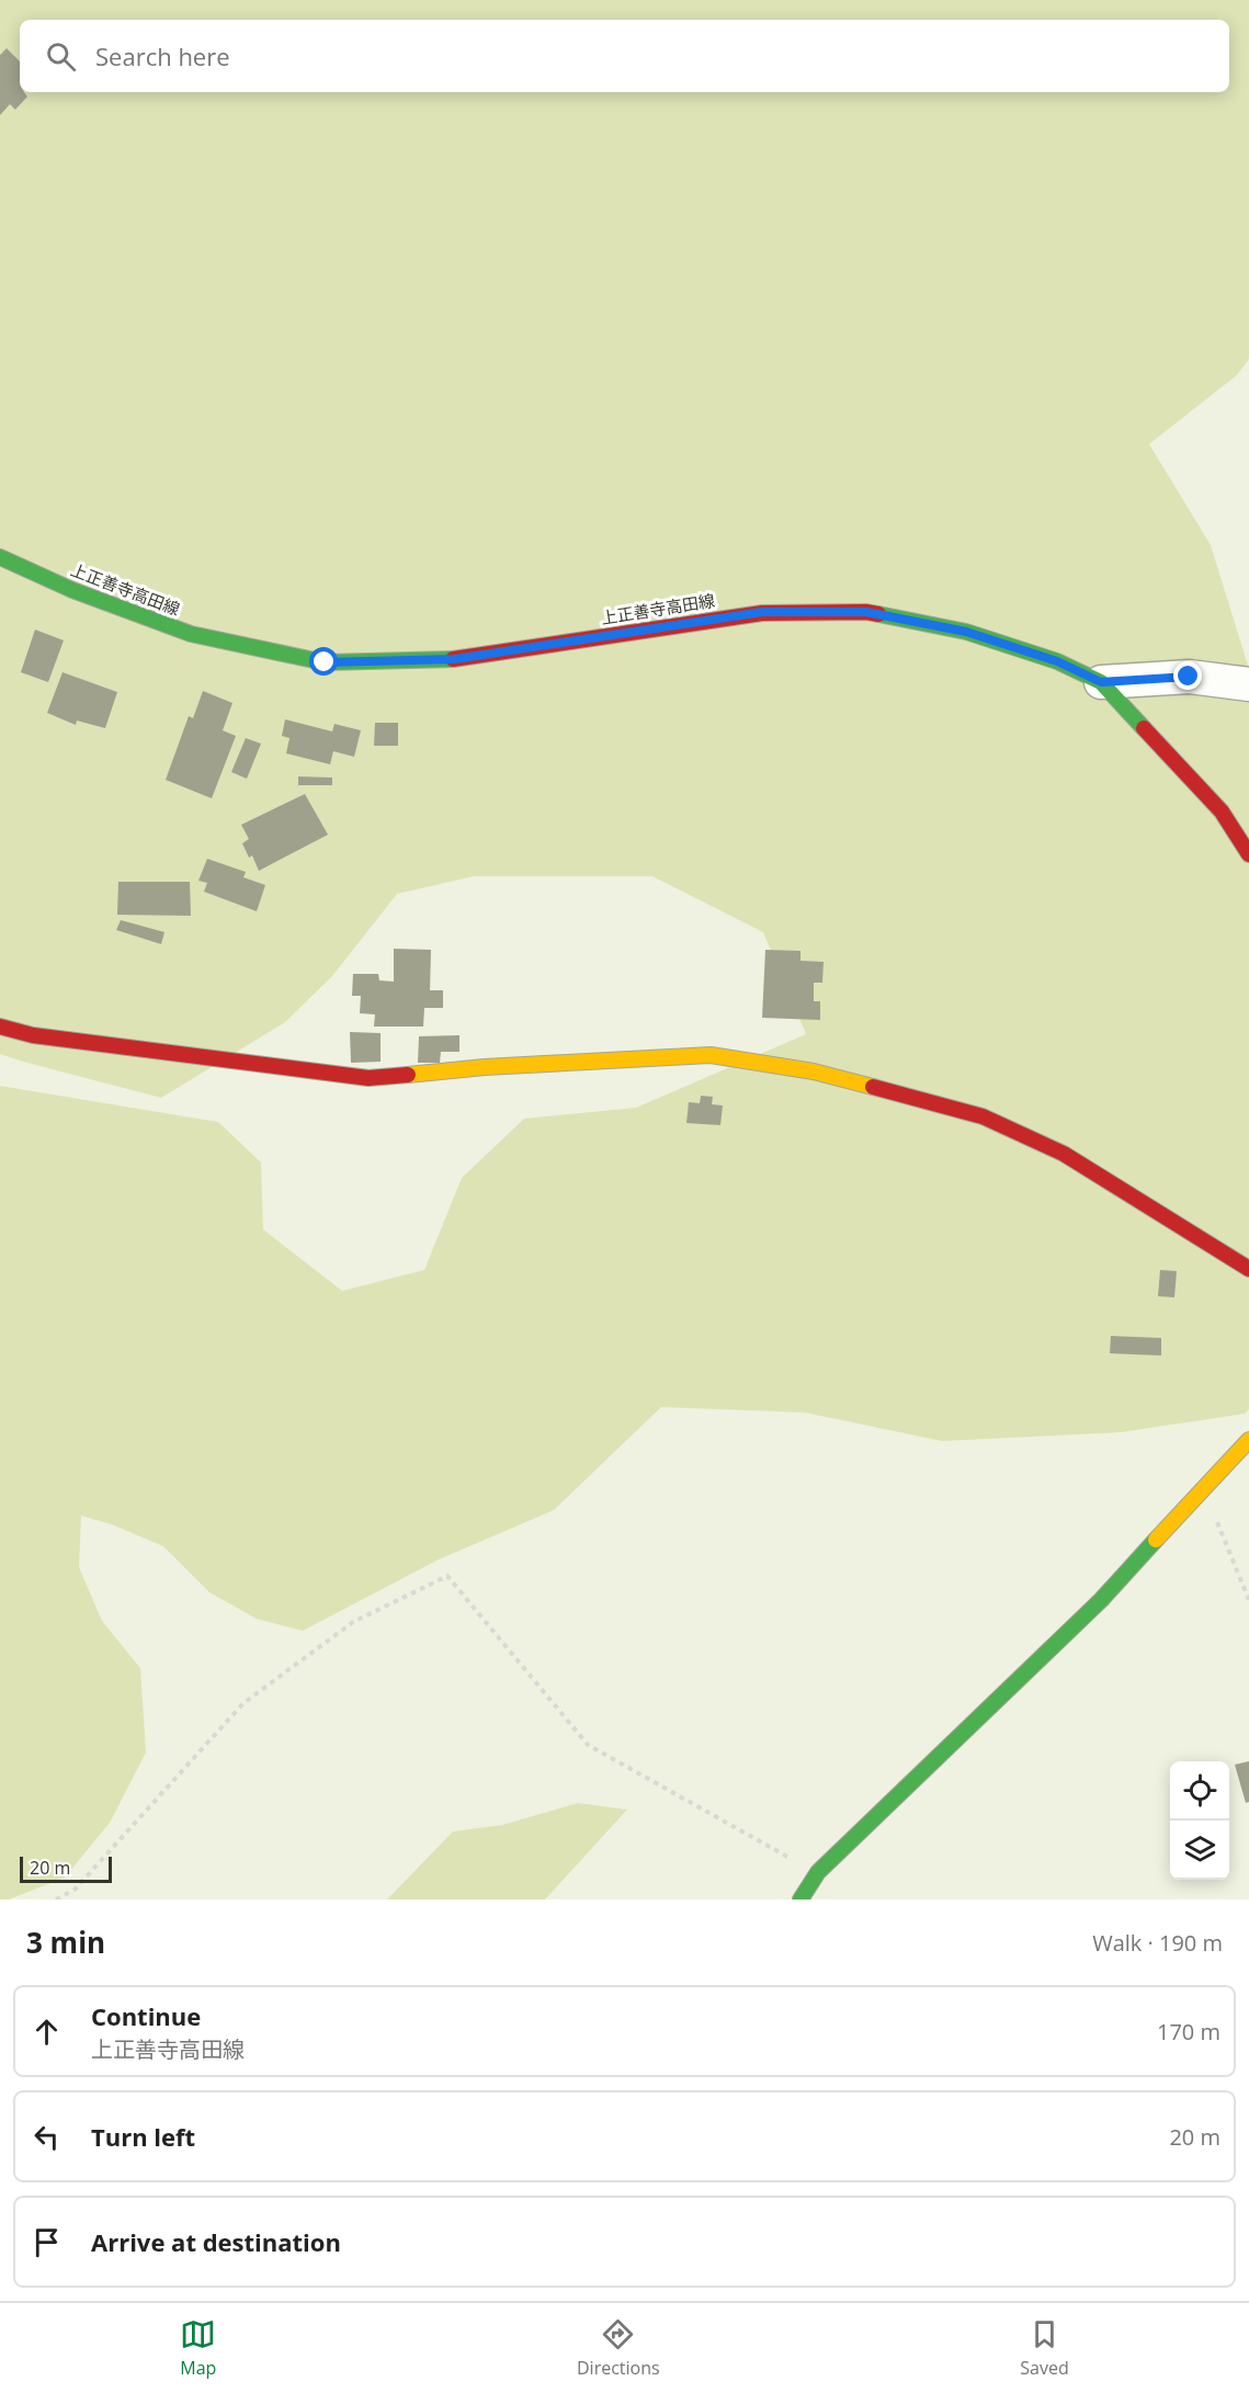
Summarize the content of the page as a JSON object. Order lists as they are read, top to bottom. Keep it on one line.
{"streets":{"street":["上正善寺高田線"]},"scale_bar":"20 m","page":{"search":"Search here","scale":"20 m","heading":["3 min","Walk · 190 m"],"list":[["Continue","上正善寺高田線","170 m"],["Turn left","20 m"],"Arrive at destination"],"nav":["Map","Directions","Saved"]}}
